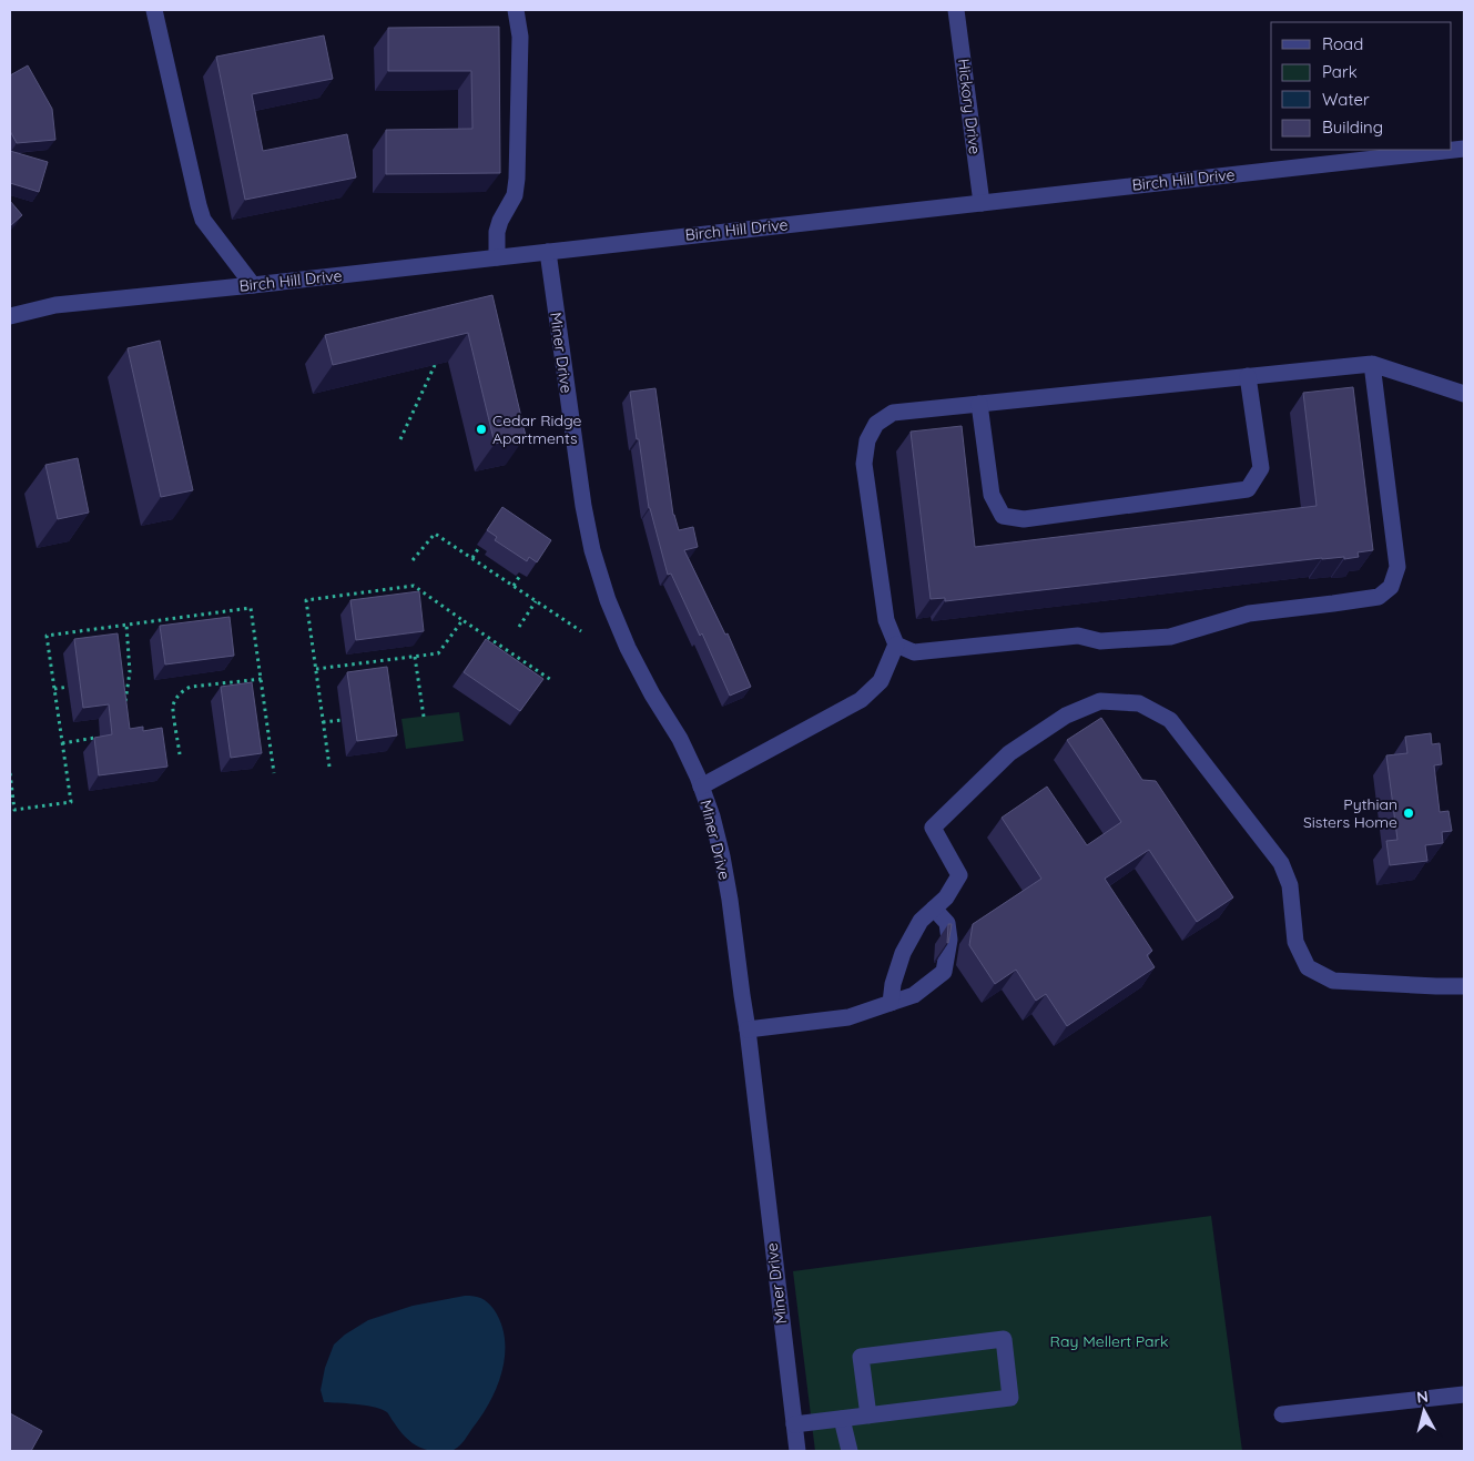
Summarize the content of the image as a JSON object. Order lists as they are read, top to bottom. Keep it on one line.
{"streets":{"street":["Hickory Drive","Birch Hill Drive","Miner Drive"]},"crossings":[["Hickory Drive","Birch Hill Drive"],["Birch Hill Drive","Miner Drive"]],"parks":["Ray Mellert Park"],"places":["Cedar Ridge Apartments","Pythian Sisters Home"],"legend":["Road","Park","Water","Building"],"north":"top"}
